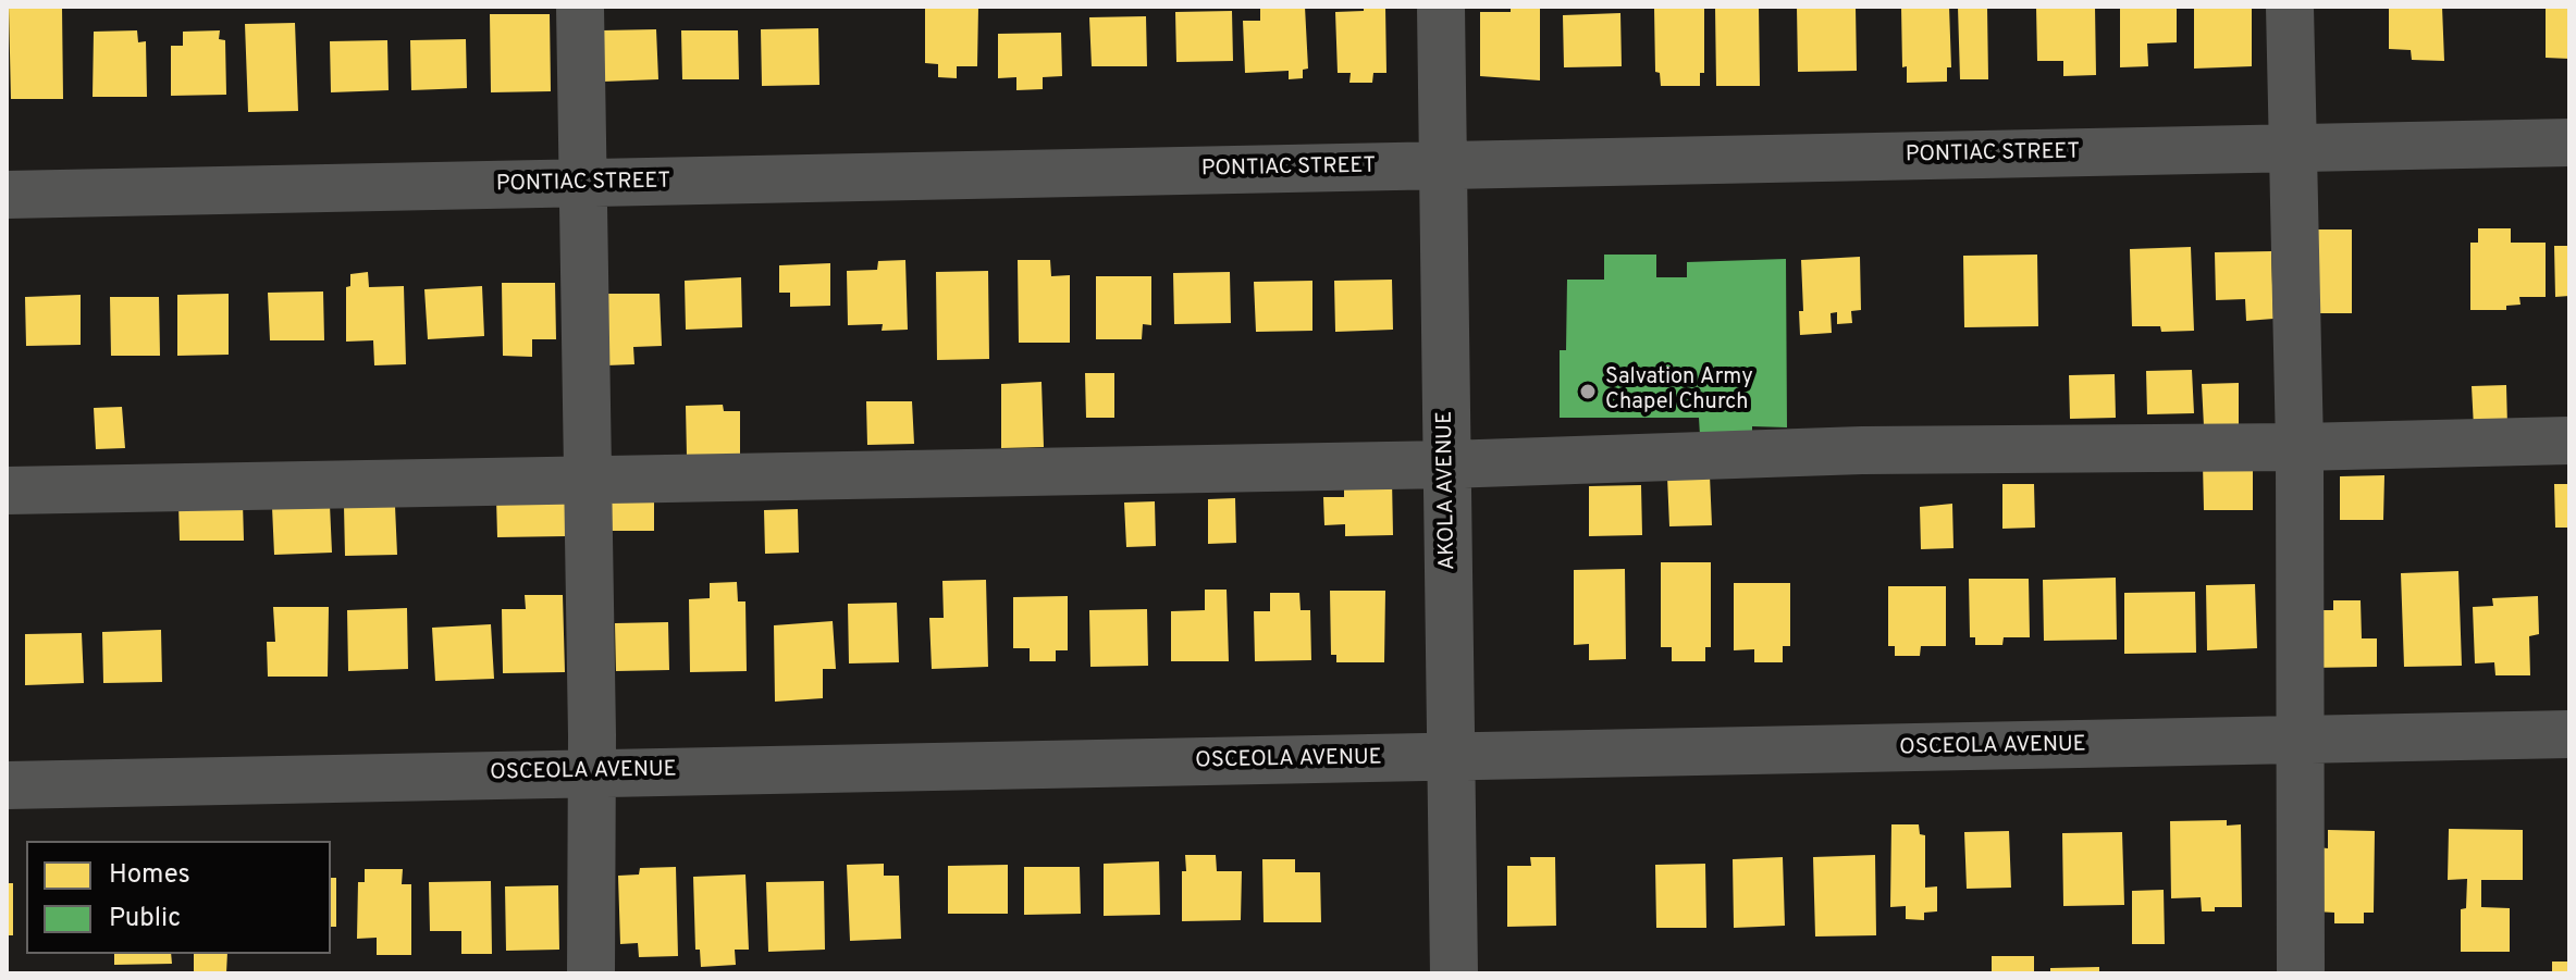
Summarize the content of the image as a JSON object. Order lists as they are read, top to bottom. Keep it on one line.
{"streets":{"street":["PONTIAC STREET","AKOLA AVENUE","OSCEOLA AVENUE"]},"crossings":[["PONTIAC STREET","AKOLA AVENUE"],["AKOLA AVENUE","OSCEOLA AVENUE"]],"places":["Salvation Army Chapel Church"],"legend":["Homes","Public"]}
